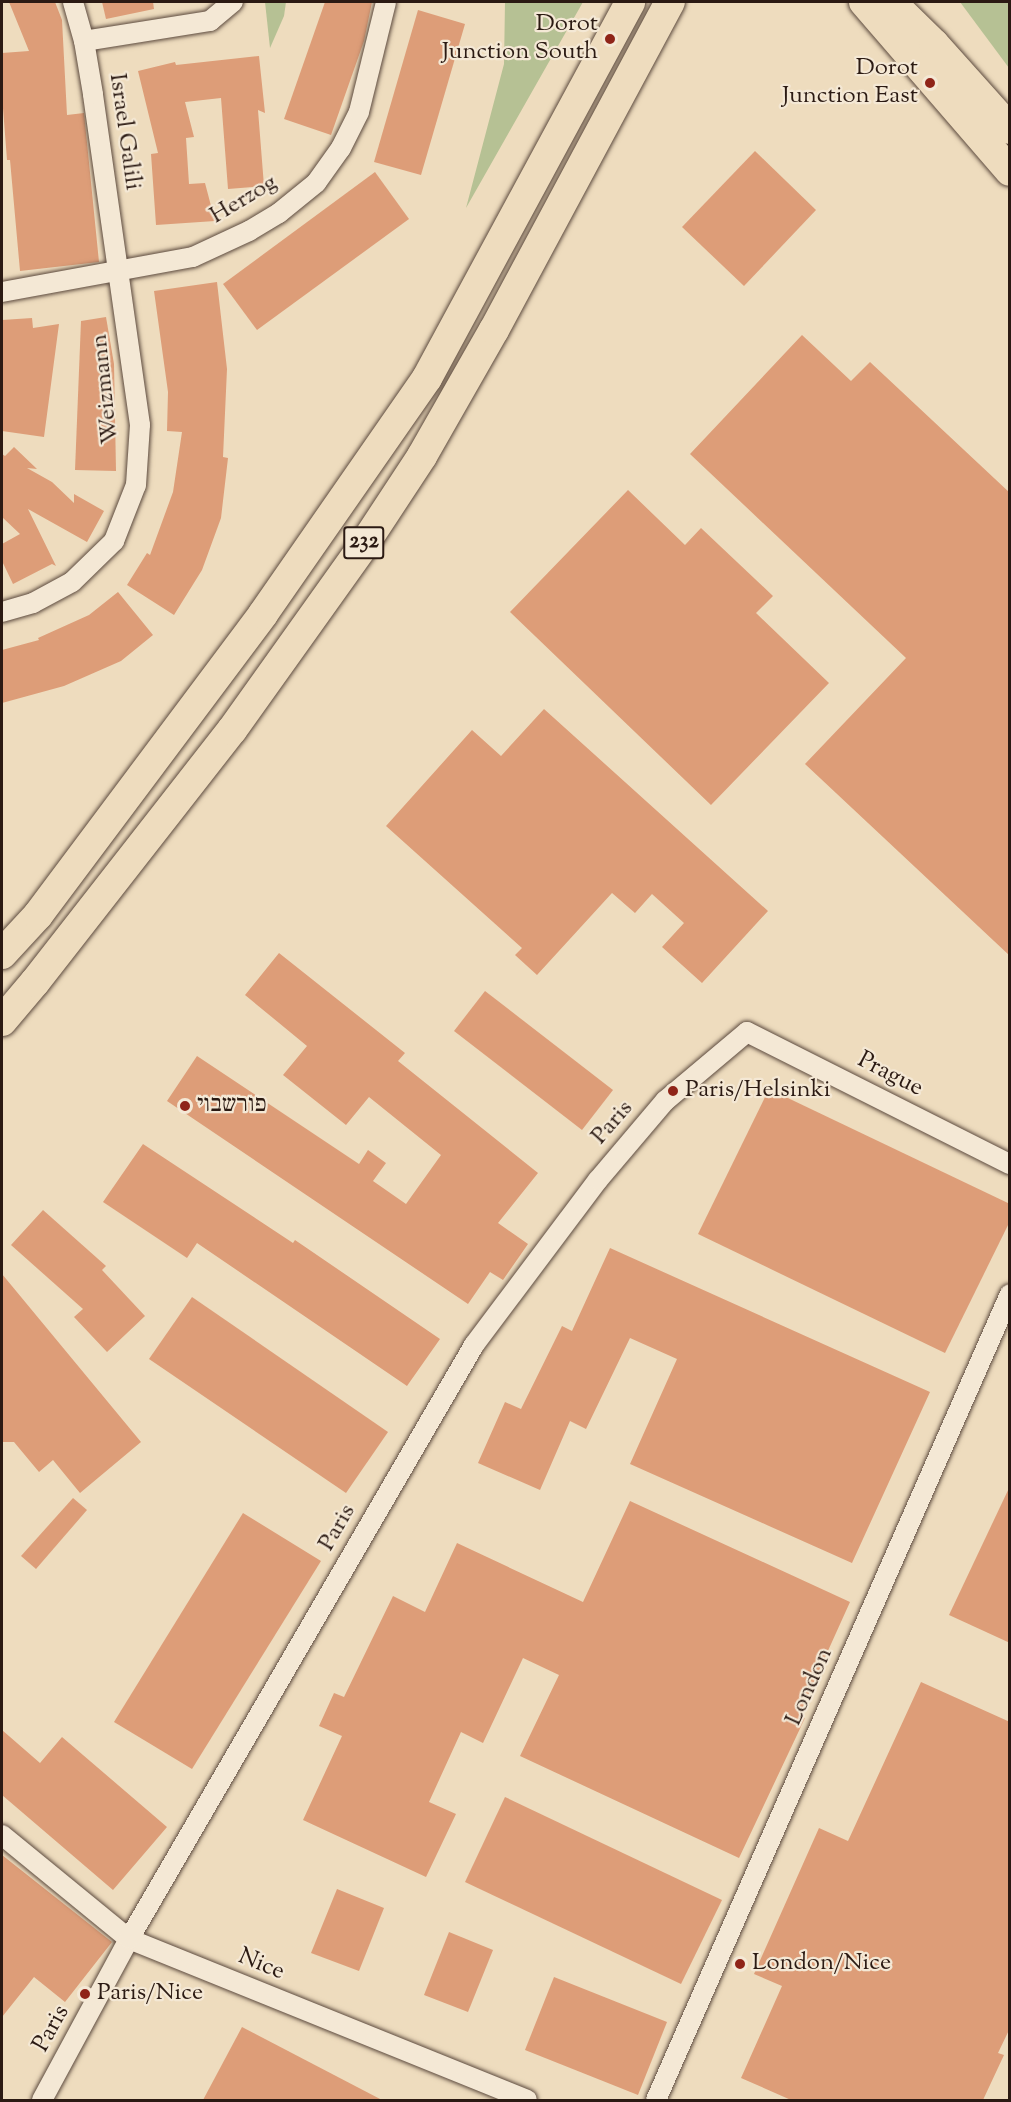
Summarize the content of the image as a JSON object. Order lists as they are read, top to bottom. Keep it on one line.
{"streets":{"main road":["232"],"street":["Israel Galili","Herzog","Weizmann","Prague","Paris","London","Nice"]},"crossings":[["Israel Galili","Herzog"],["Israel Galili","Weizmann"],["Herzog","Weizmann"],["Prague","Paris"],["Paris","Nice"]],"places":["Dorot Junction South","Dorot Junction East","Paris/Helsinki","פורשבוי","London/Nice","Paris/Nice"]}
